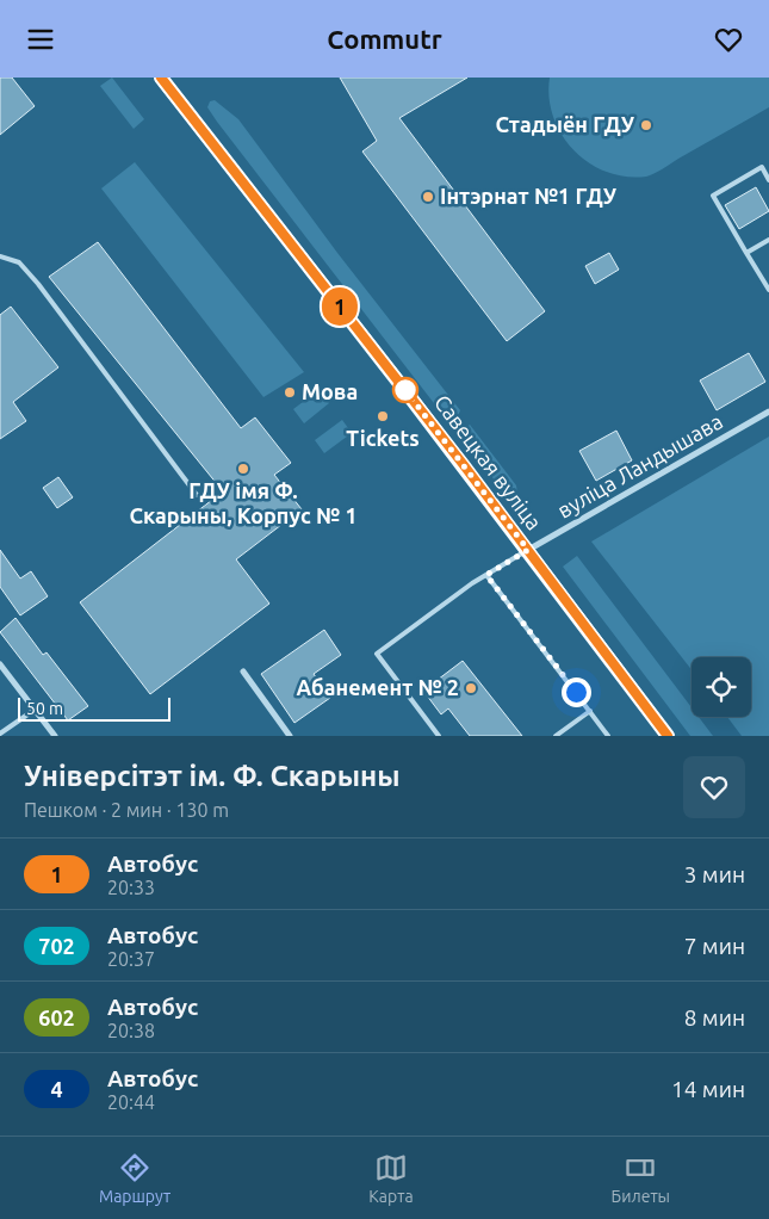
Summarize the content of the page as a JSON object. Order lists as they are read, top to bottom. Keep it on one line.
{"streets":{"main road":["Савецкая вуліца"],"street":["вуліца Ландышава"]},"crossings":[["Савецкая вуліца","вуліца Ландышава"]],"places":["Стадыён ГДУ","Інтэрнат №1 ГДУ","Мова","Tickets","ГДУ імя Ф. Скарыны, Корпус № 1","Абанемент № 2"],"lines":["bus line 1"],"scale_bar":"50 m","page":{"header":"Commutr","on_map":"1","scale":"50 m","heading":["Універсітэт ім. Ф. Скарыны","Пешком · 2 мин · 130 m"],"list":[{"mark":"1","name":"Автобус","note":"20:33","value":"3 мин"},{"mark":"702","name":"Автобус","note":"20:37","value":"7 мин"},{"mark":"602","name":"Автобус","note":"20:38","value":"8 мин"},{"mark":"4","name":"Автобус","note":"20:44","value":"14 мин"}],"tabs":["Маршрут","Карта","Билеты"]}}
